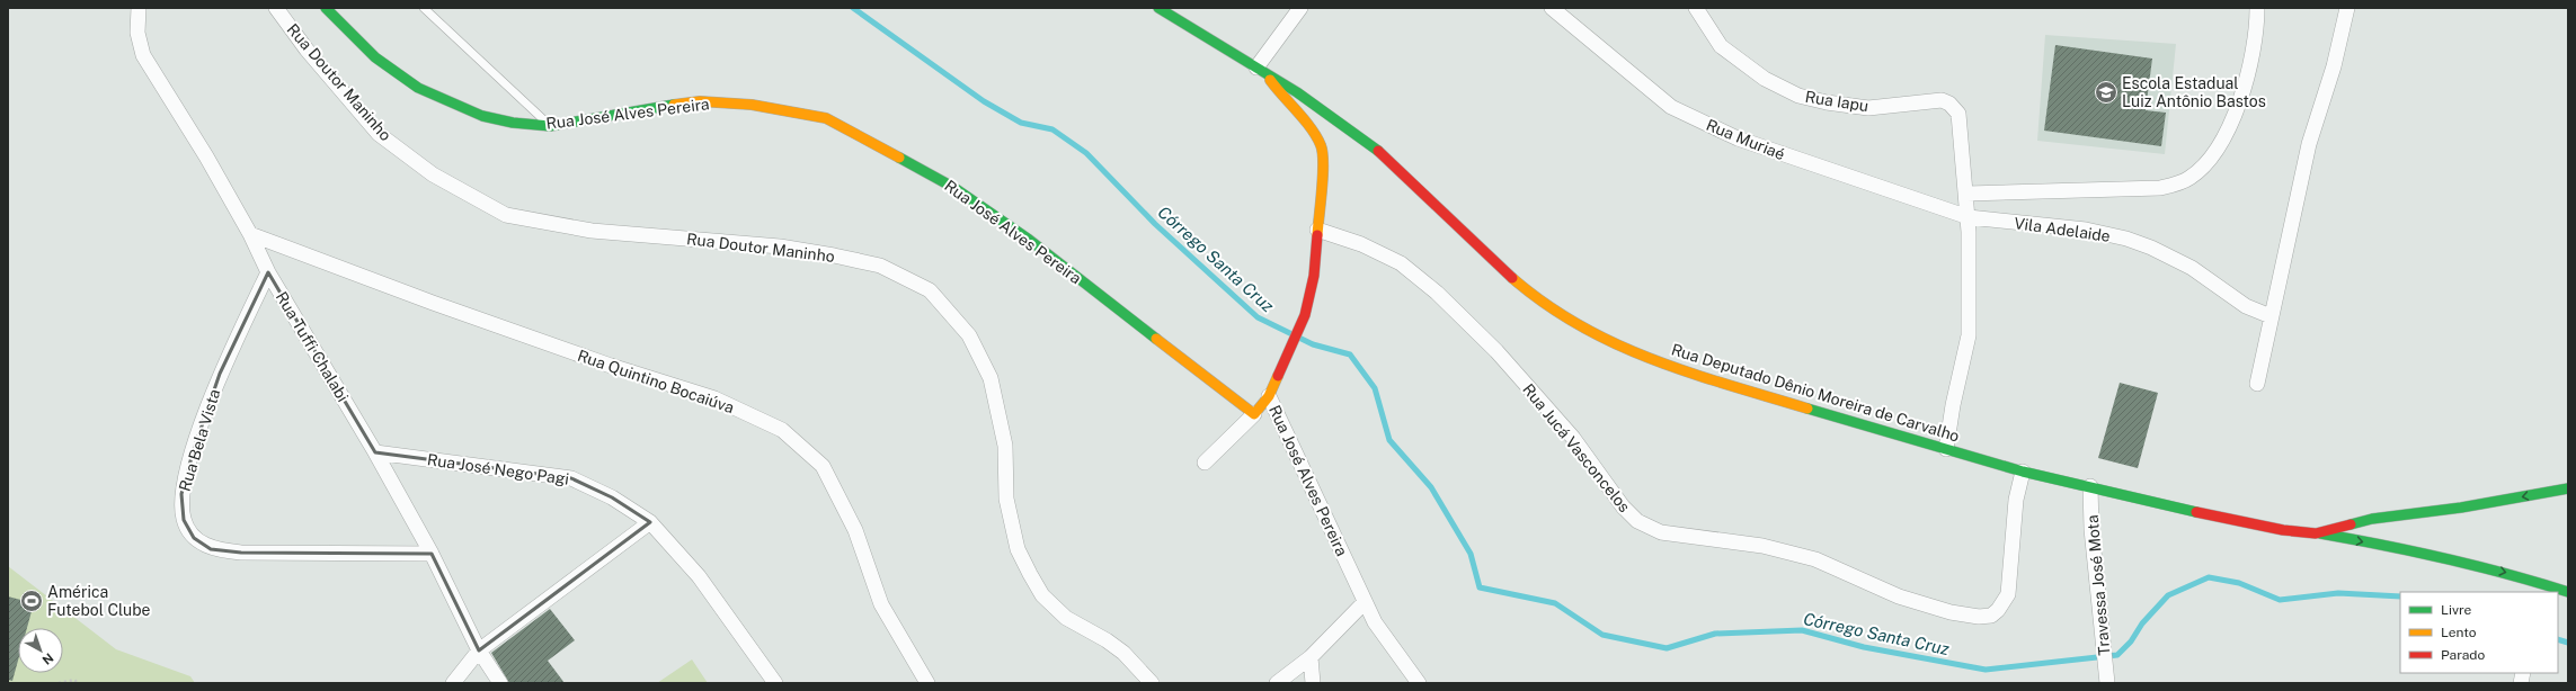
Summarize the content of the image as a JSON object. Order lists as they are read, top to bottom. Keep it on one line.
{"streets":{"street":["Rua Doutor Maninho","Rua Iapu","Rua José Alves Pereira","Rua Muriaé","Vila Adelaide","Rua Tuffi Chalabi","Rua Quintino Bocaiúva","Rua Deputado Dênio Moreira de Carvalho","Rua Bela Vista","Rua Jucá Vasconcelos","Rua José Nego Pagi","Travessa José Mota"]},"crossings":[["Rua Iapu","Rua Muriaé"],["Rua Iapu","Vila Adelaide"],["Rua Iapu","Rua Deputado Dênio Moreira de Carvalho"],["Rua Muriaé","Vila Adelaide"],["Rua Tuffi Chalabi","Rua Quintino Bocaiúva"],["Rua Tuffi Chalabi","Rua Bela Vista"],["Rua Tuffi Chalabi","Rua José Nego Pagi"],["Rua Deputado Dênio Moreira de Carvalho","Rua Jucá Vasconcelos"],["Rua Deputado Dênio Moreira de Carvalho","Travessa José Mota"]],"water":["Córrego Santa Cruz"],"places":{"school or university":["Escola Estadual Luiz Antônio Bastos"],"sports":["América Futebol Clube"]},"legend":["Livre","Lento","Parado"],"north":"bottom right"}
